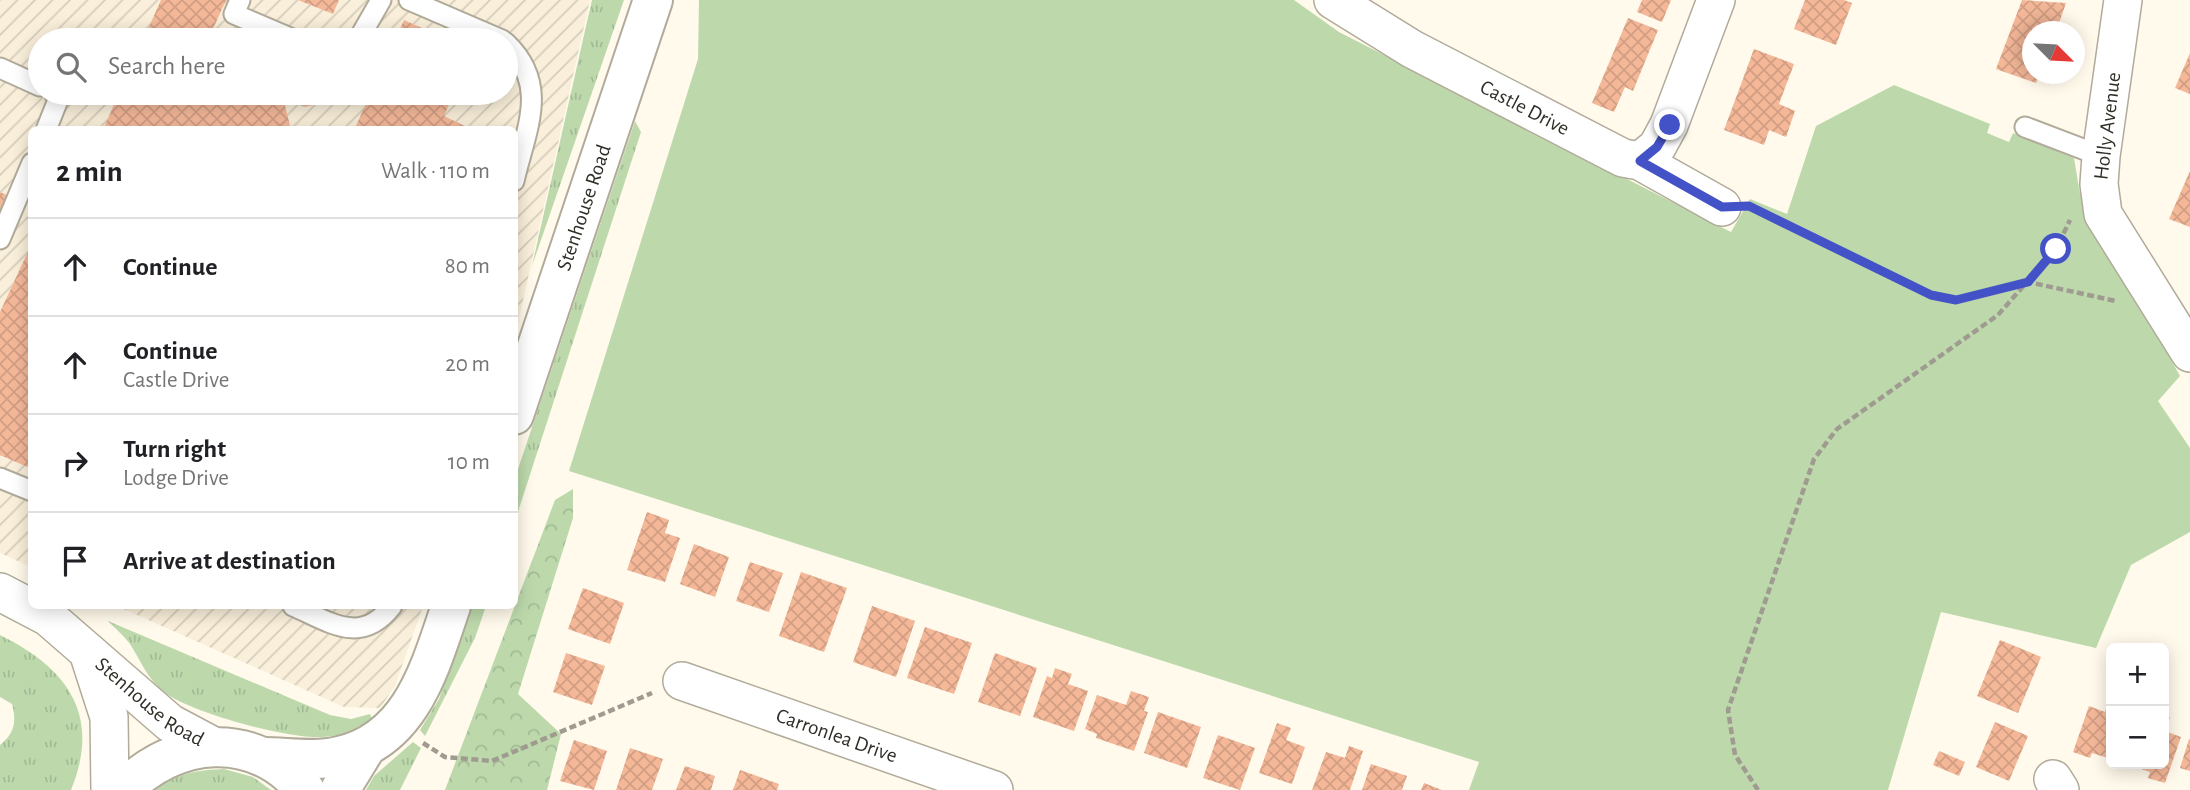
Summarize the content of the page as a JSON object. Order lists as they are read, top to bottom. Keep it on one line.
{"streets":{"street":["Castle Drive","Holly Avenue","Stenhouse Road","Carronlea Drive"]},"north":"bottom right","page":{"search":"Search here","heading":["2 min","Walk · 110 m"],"list":[["Continue","80 m"],["Continue","Castle Drive","20 m"],["Turn right","Lodge Drive","10 m"],"Arrive at destination"],"map_buttons":["+","−"]}}
